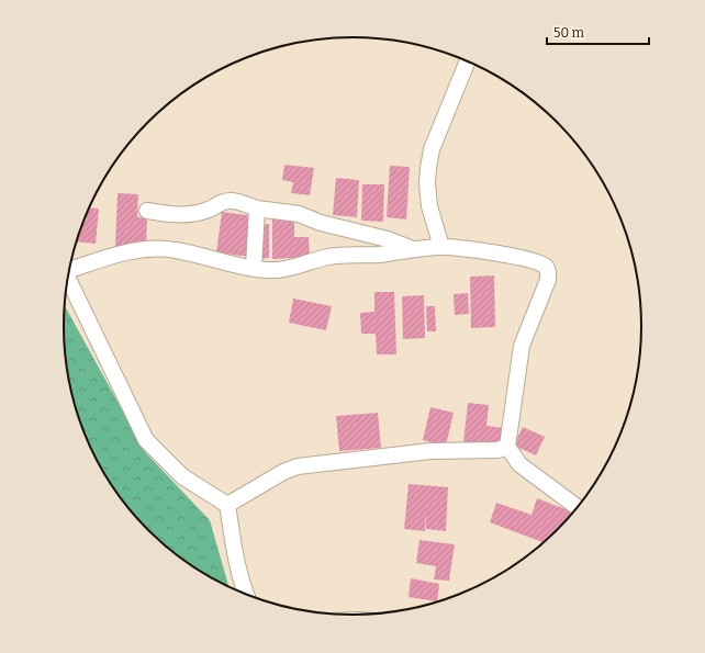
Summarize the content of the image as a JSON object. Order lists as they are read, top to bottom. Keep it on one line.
{"scale_bar":"50 m"}
